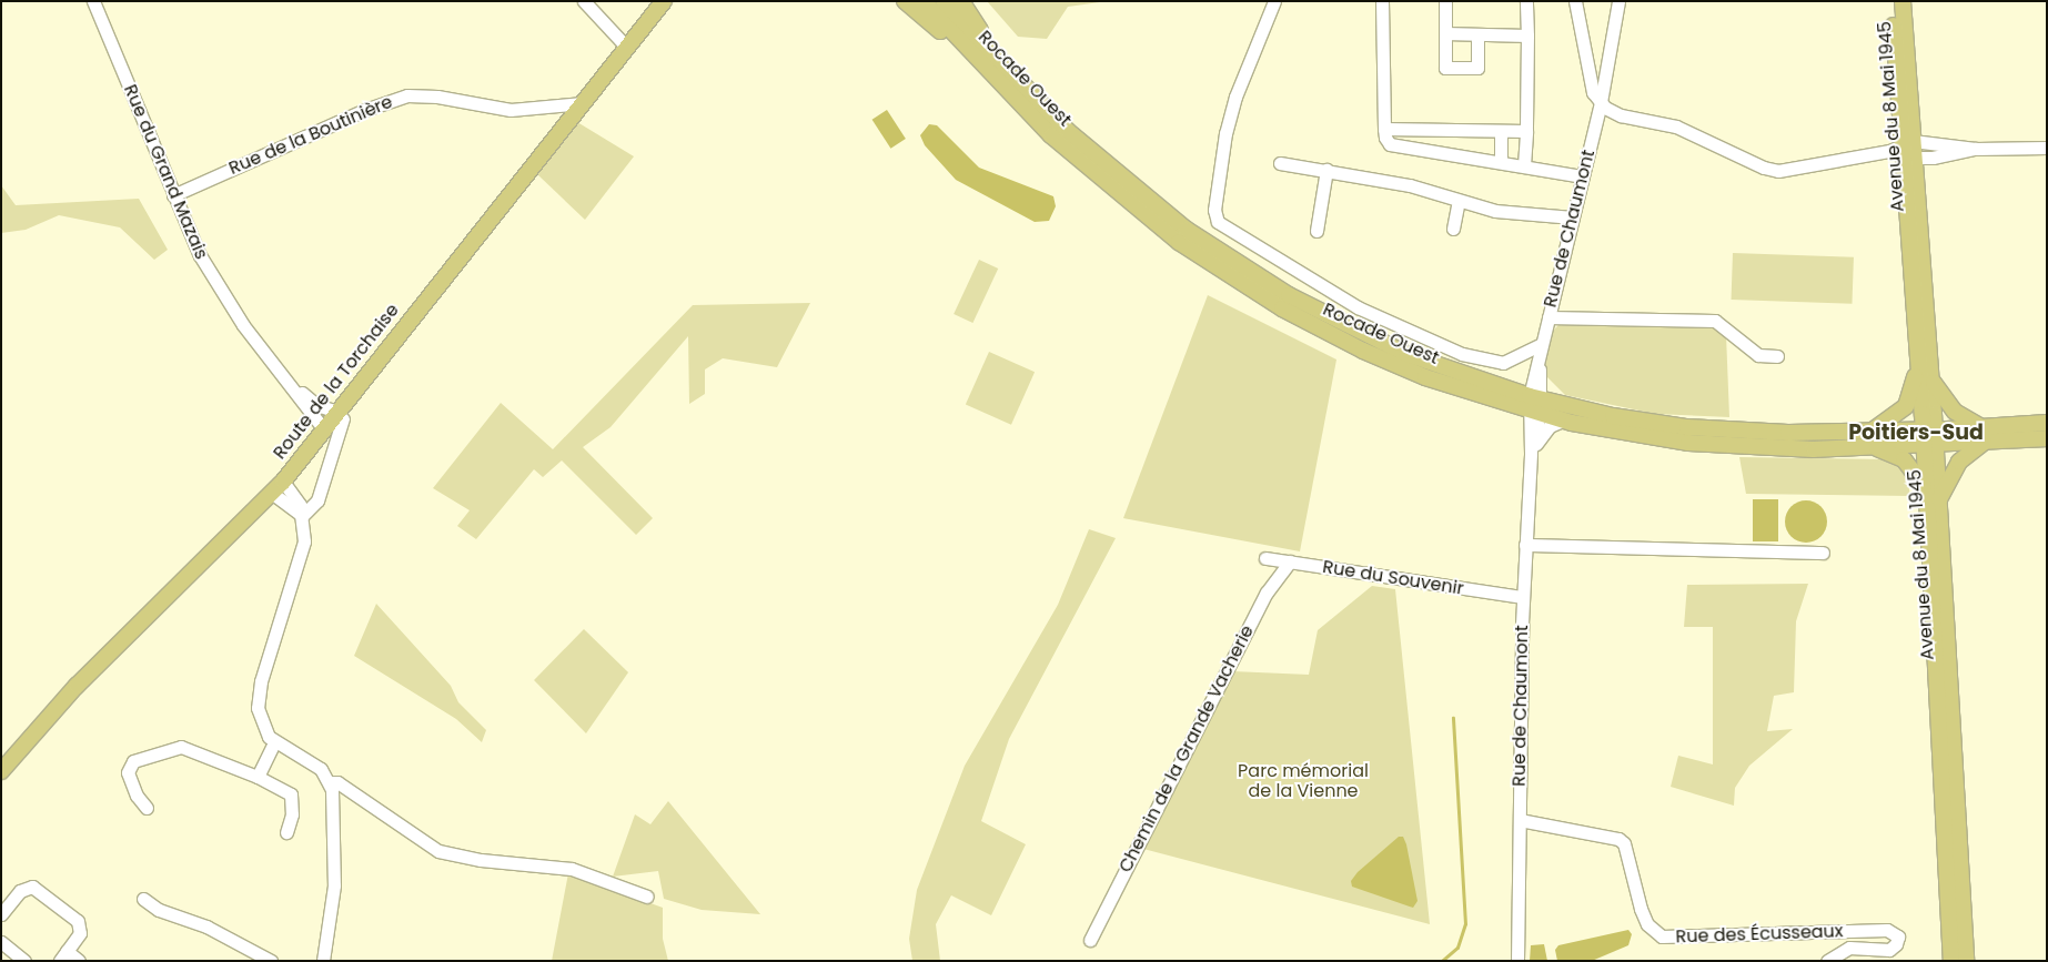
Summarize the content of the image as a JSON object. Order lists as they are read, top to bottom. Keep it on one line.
{"streets":{"main road":["Rocade Ouest","Avenue du 8 Mai 1945","Route de la Torchaise"],"street":["Rue de la Boutinière","Rue du Grand Mazais","Rue de Chaumont","Rue du Souvenir","Chemin de la Grande Vacherie","Rue des Écusseaux"]},"crossings":[["Rocade Ouest","Avenue du 8 Mai 1945"],["Rocade Ouest","Rue de Chaumont"],["Rue de la Boutinière","Rue du Grand Mazais"],["Rue de la Boutinière","Route de la Torchaise"],["Rue du Grand Mazais","Route de la Torchaise"],["Rue de Chaumont","Rue du Souvenir"],["Rue de Chaumont","Rue des Écusseaux"],["Rue du Souvenir","Chemin de la Grande Vacherie"]],"districts":["Poitiers-Sud"],"parks":["Parc mémorial de la Vienne"]}
